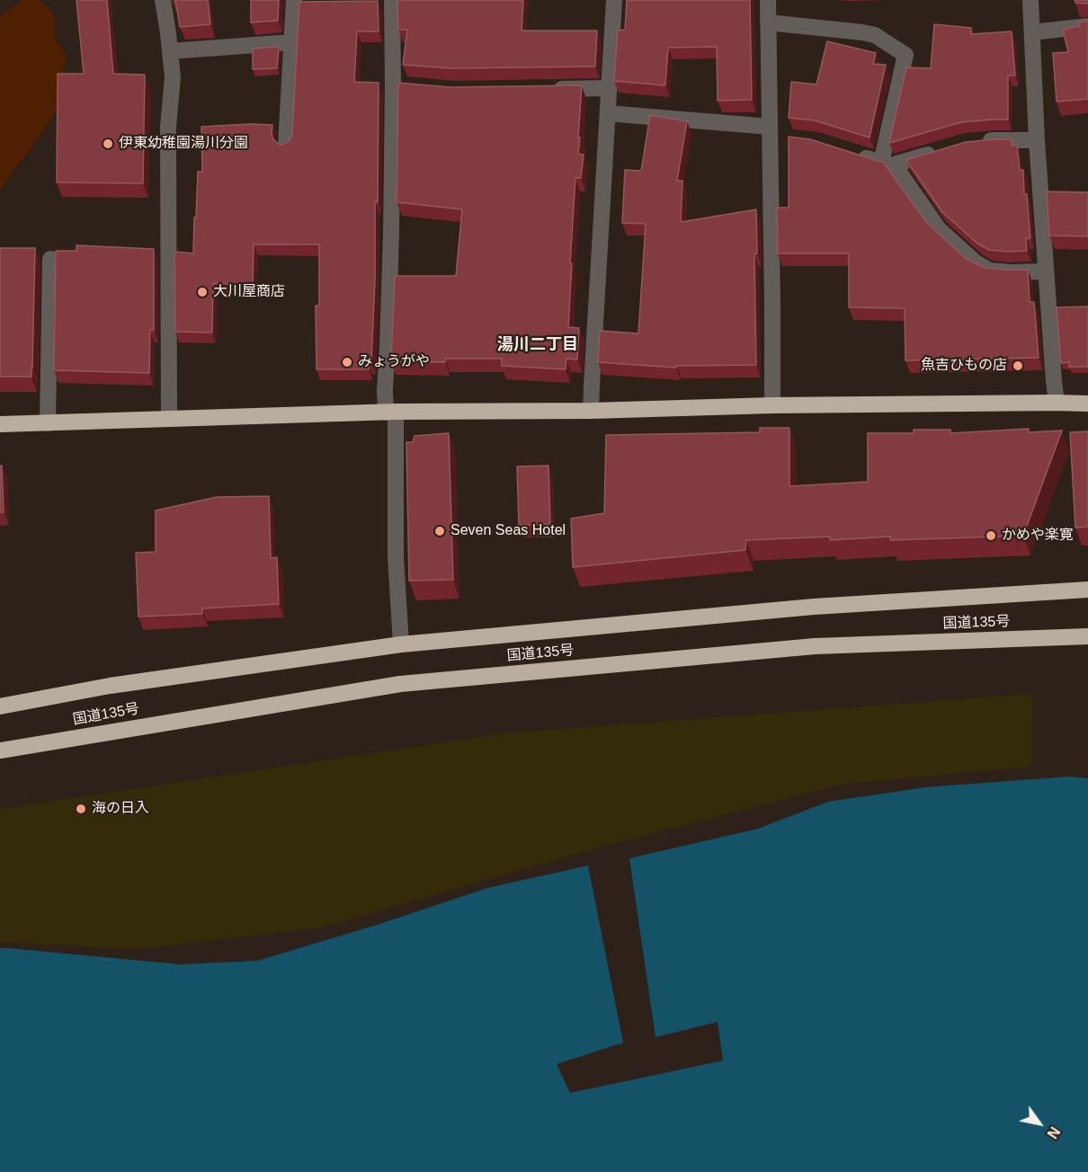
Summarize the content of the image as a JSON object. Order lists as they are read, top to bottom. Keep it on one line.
{"streets":{"highway":["国道135号"]},"districts":["湯川二丁目"],"places":["伊東幼稚園湯川分園","大川屋商店","みょうがや","魚吉ひもの店","Seven Seas Hotel","かめや楽寛","海の日入"],"north":"bottom right"}
